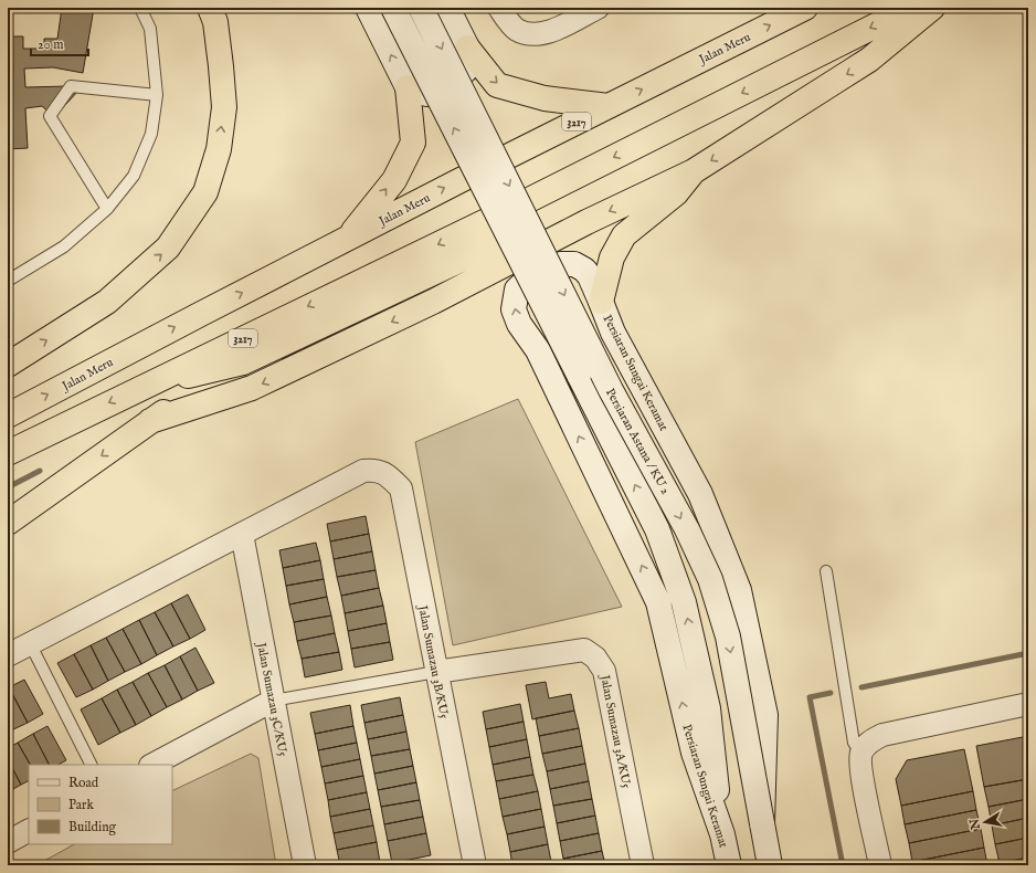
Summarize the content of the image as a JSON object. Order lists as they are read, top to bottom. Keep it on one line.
{"streets":{"highway":["Jalan Meru","3217"],"street":["Persiaran Sungai Keramat","Persiaran Astana / KU 2","Jalan Sumazau 3B/KU5","Jalan Sumazau 3C/KU5","Jalan Sumazau 3A/KU5"]},"crossings":[["3217","Persiaran Astana / KU 2"],["Persiaran Sungai Keramat","Persiaran Astana / KU 2"],["Jalan Sumazau 3B/KU5","Jalan Sumazau 3C/KU5"],["Jalan Sumazau 3B/KU5","Jalan Sumazau 3A/KU5"]],"legend":["Road","Park","Building"],"scale_bar":"20 m","north":"left"}
